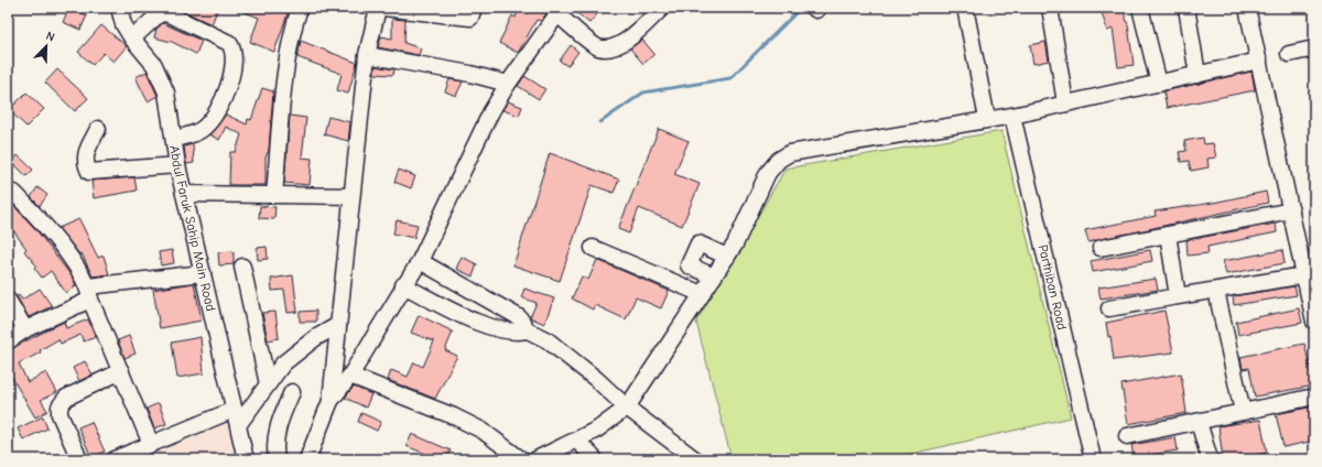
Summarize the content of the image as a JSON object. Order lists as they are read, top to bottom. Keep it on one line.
{"streets":{"street":["Abdul Faruk Sahip Main Road","Parthiban Road"]},"north":"top right"}
